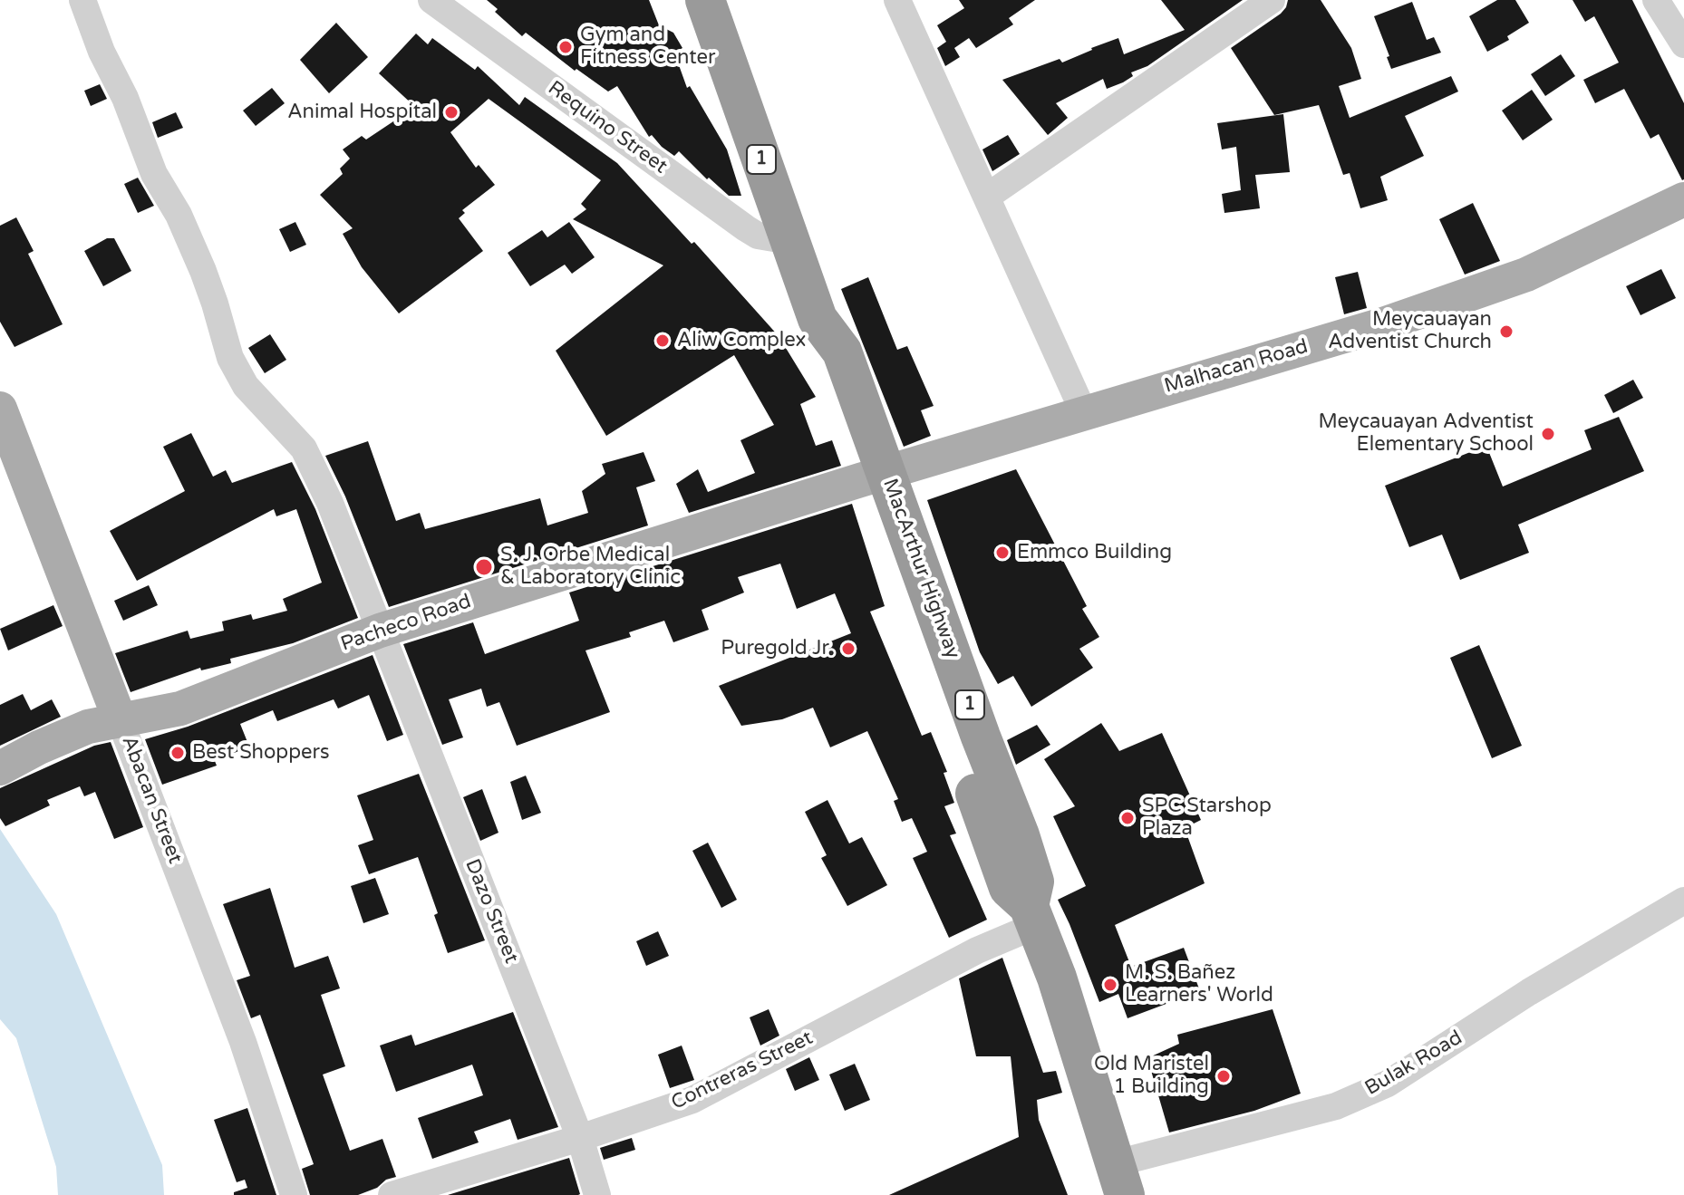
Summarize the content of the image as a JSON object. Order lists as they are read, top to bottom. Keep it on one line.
{"streets":{"highway":["1","MacArthur Highway"],"main road":["Malhacan Road","Pacheco Road","Abacan Street"],"street":["Requino Street","Dazo Street","Bulak Road","Contreras Street"]},"crossings":[["Requino Street","MacArthur Highway"],["Malhacan Road","MacArthur Highway"],["Malhacan Road","Pacheco Road"],["MacArthur Highway","Pacheco Road"],["MacArthur Highway","Bulak Road"],["MacArthur Highway","Contreras Street"],["Pacheco Road","Abacan Street"],["Pacheco Road","Dazo Street"],["Dazo Street","Contreras Street"]],"places":["Gym and Fitness Center","Animal Hospital","Meycauayan Adventist Church","Aliw Complex","Meycauayan Adventist Elementary School","Emmco Building","S. J. Orbe Medical & Laboratory Clinic","Puregold Jr.","Best Shoppers","SPC Starshop Plaza","M. S. Bañez Learners' World","Old Maristel 1 Building"]}
